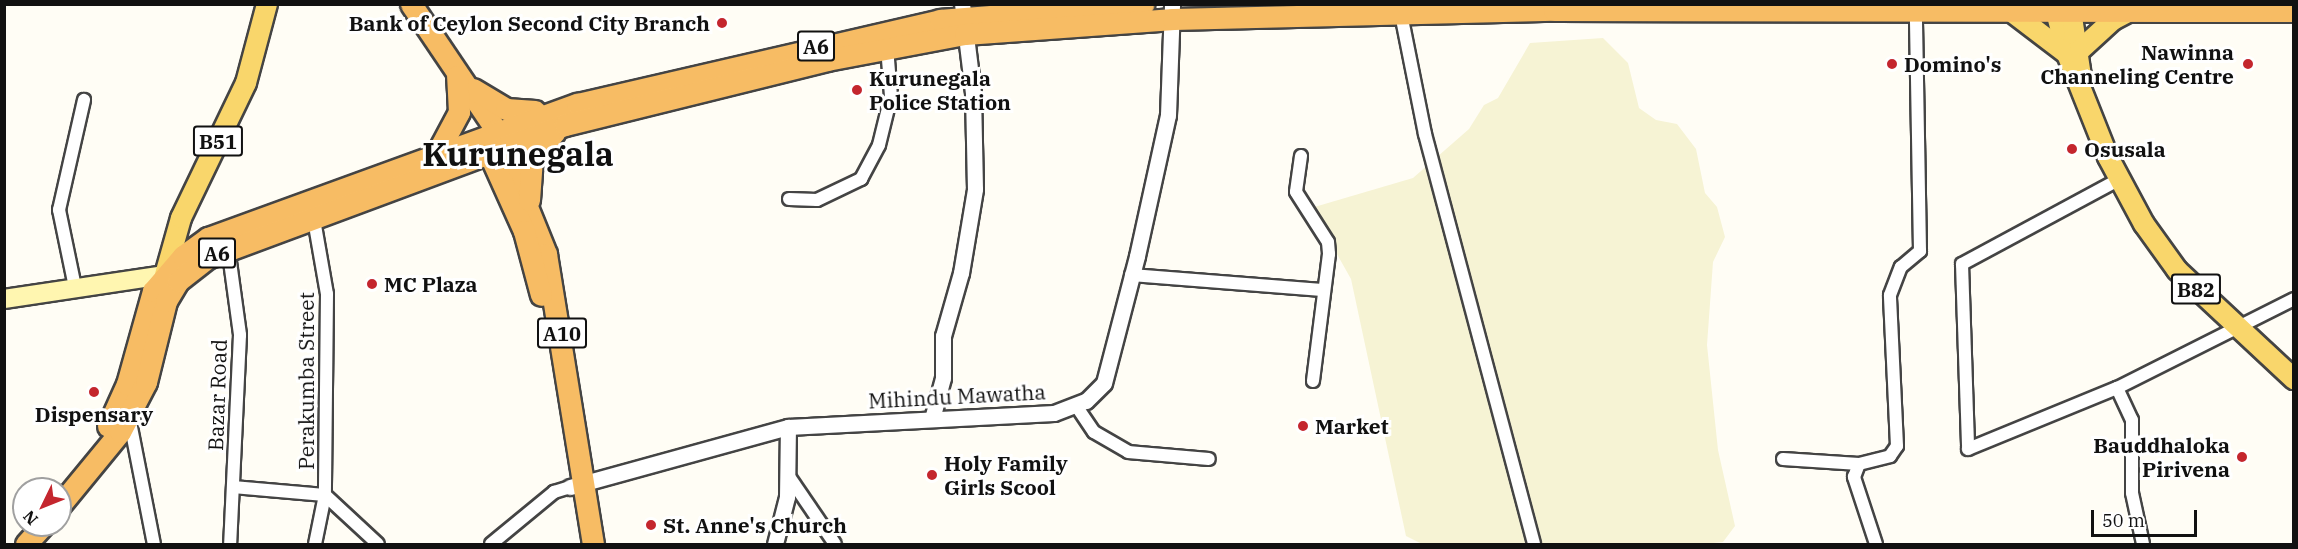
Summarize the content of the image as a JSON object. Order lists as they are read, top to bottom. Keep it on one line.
{"streets":{"highway":["A6","A10"],"main road":["B51","B82"],"street":["Perakumba Street","Bazar Road","Mihindu Mawatha"]},"crossings":[["A6","B51"],["A6","B82"],["A6","A10"],["A6","Perakumba Street"],["A6","Bazar Road"],["A6","Mihindu Mawatha"],["A10","Mihindu Mawatha"]],"districts":["Kurunegala"],"places":["Bank of Ceylon Second City Branch","Domino's","Nawinna Channeling Centre","Kurunegala Police Station","Osusala","MC Plaza","Dispensary","Market","Bauddhaloka Pirivena","Holy Family Girls Scool","St. Anne's Church"],"scale_bar":"50 m","north":"bottom left"}
